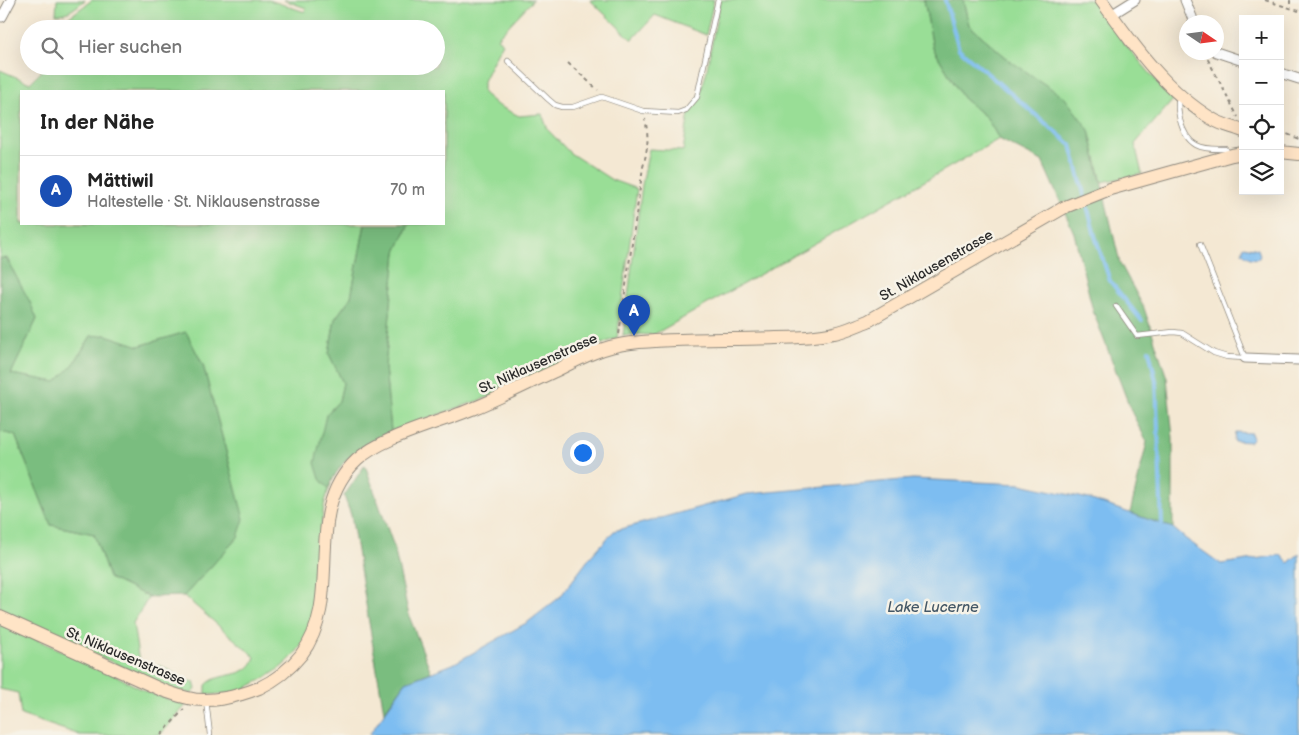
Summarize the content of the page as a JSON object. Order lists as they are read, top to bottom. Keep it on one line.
{"streets":{"street":["St. Niklausenstrasse"]},"water":["Lake Lucerne"],"north":"right","page":{"map_buttons":["+","−"],"search":"Hier suchen","heading":"In der Nähe","list":[{"mark":"A","name":"Mättiwil","note":"Haltestelle · St. Niklausenstrasse","value":"70 m"}],"pins":"A"}}
